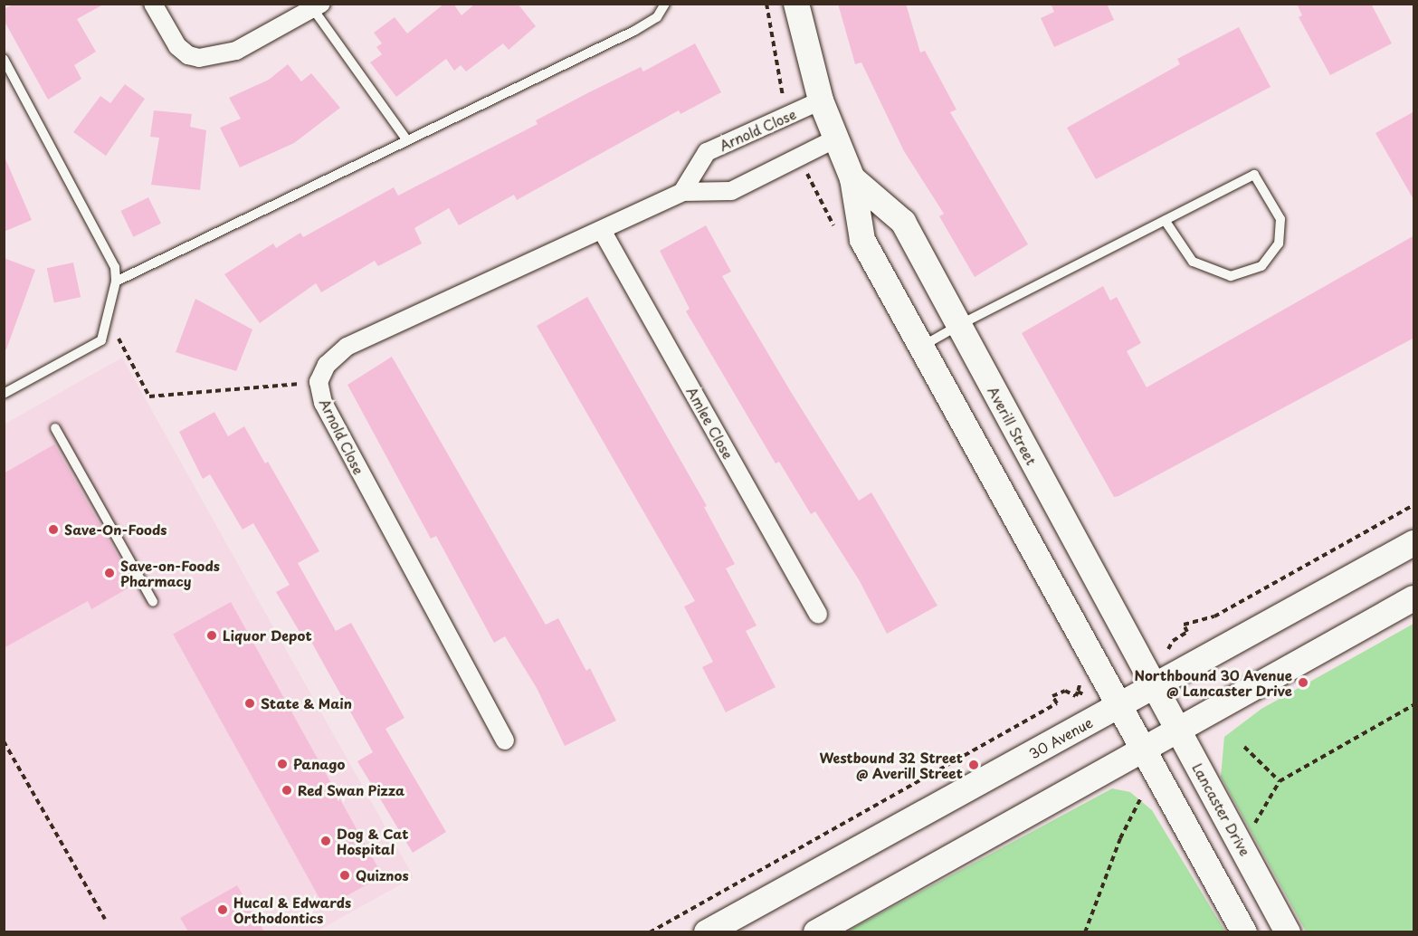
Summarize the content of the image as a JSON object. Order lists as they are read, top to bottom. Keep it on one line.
{"streets":{"street":["Arnold Close","Amlee Close","Averill Street","30 Avenue","Lancaster Drive"]},"crossings":[["Arnold Close","Amlee Close"],["Arnold Close","Averill Street"],["Averill Street","30 Avenue"],["Averill Street","Lancaster Drive"],["30 Avenue","Lancaster Drive"]],"places":["Save-On-Foods","Save-on-Foods Pharmacy","Liquor Depot","Northbound 30 Avenue @ Lancaster Drive","State & Main","Panago","Westbound 32 Street @ Averill Street","Red Swan Pizza","Dog & Cat Hospital","Quiznos","Hucal & Edwards Orthodontics"]}
